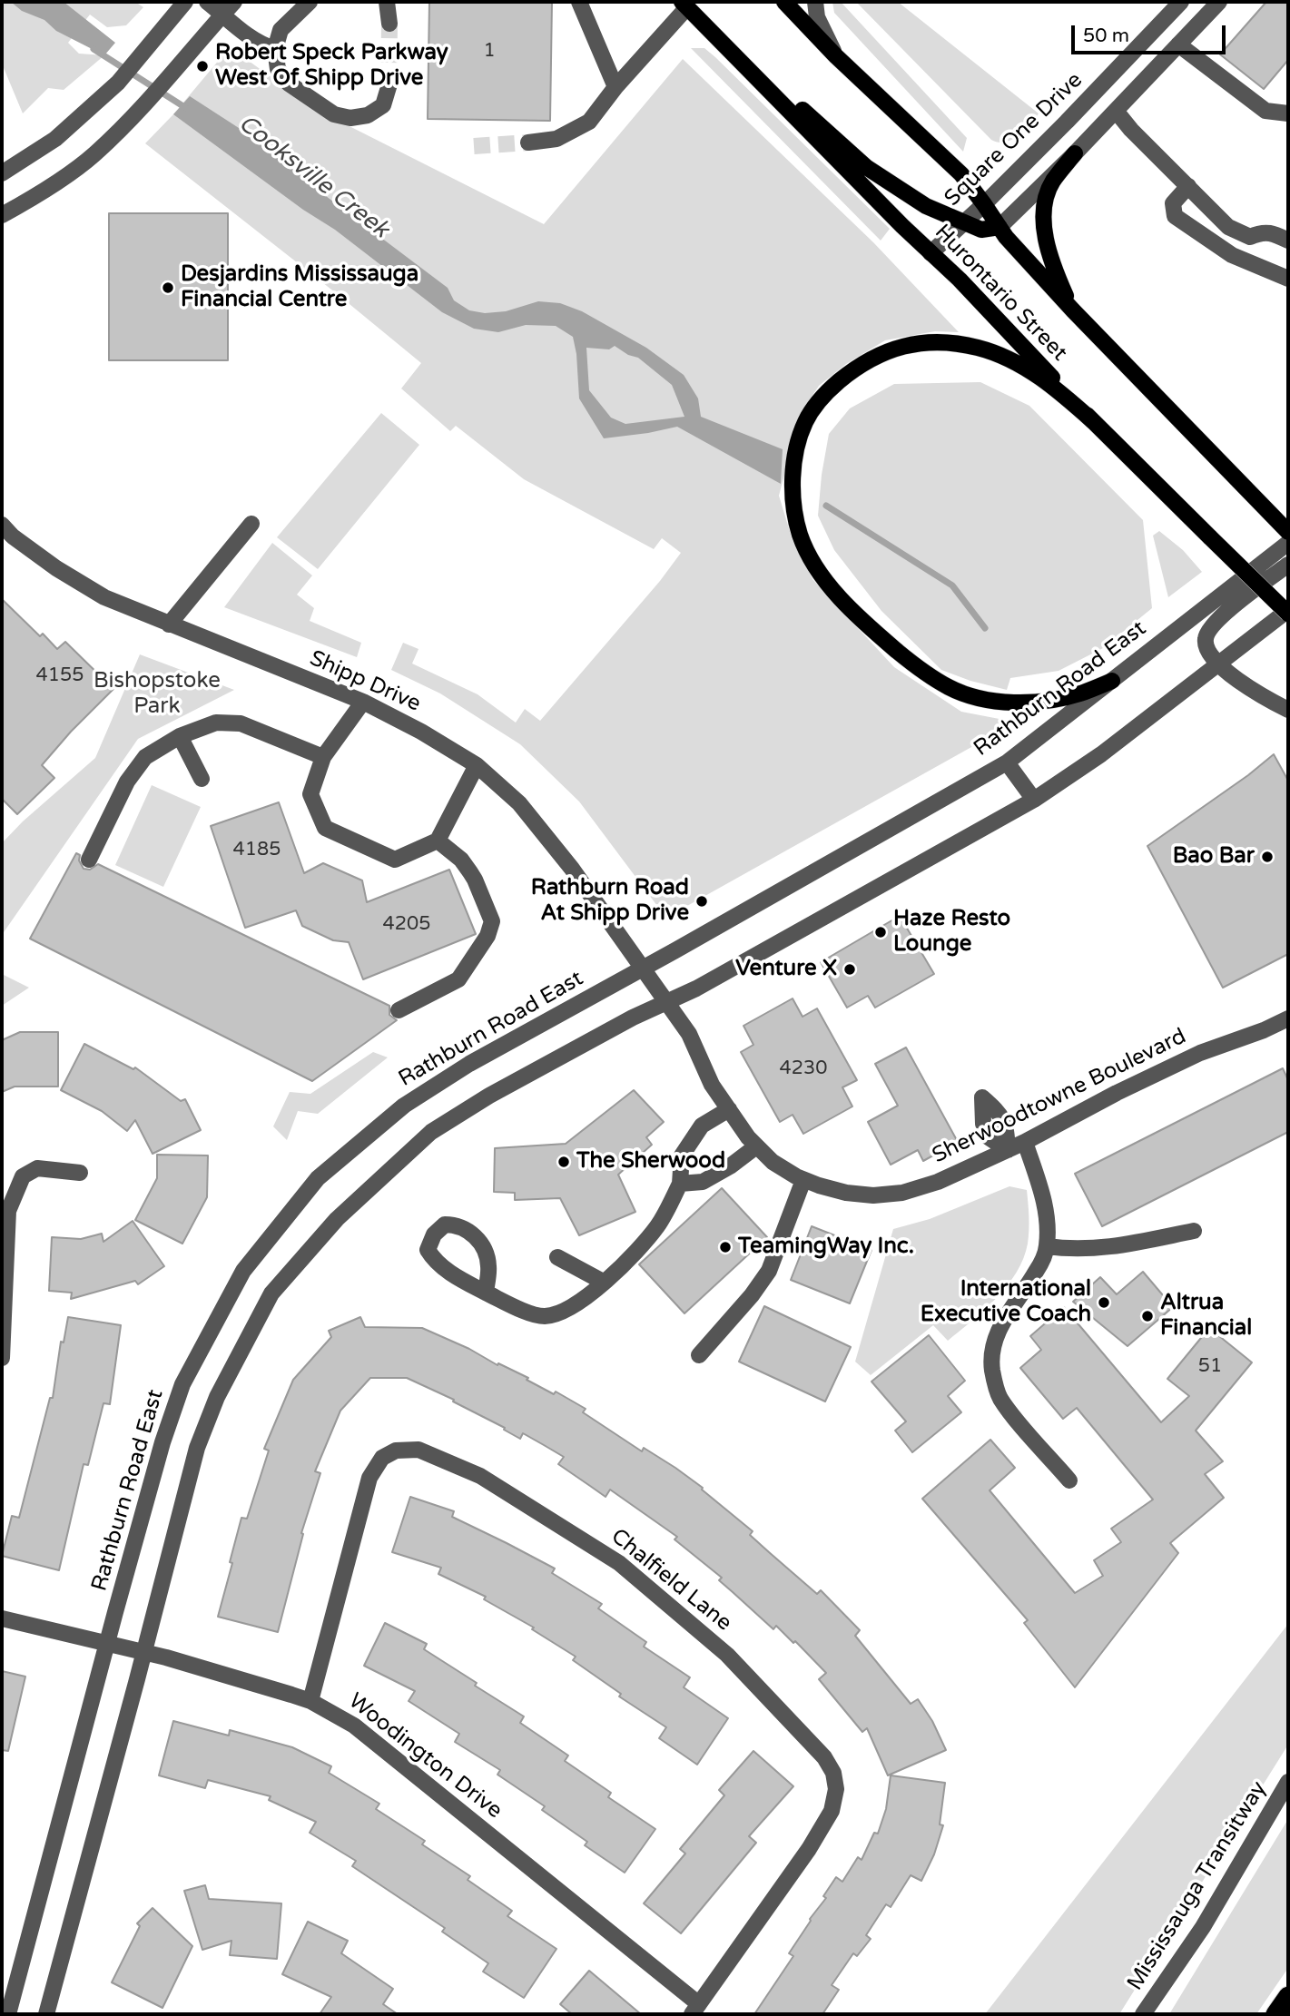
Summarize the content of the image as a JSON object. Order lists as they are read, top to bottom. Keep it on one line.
{"streets":{"main road":["Hurontario Street"],"street":["Square One Drive","Shipp Drive","Rathburn Road East","Sherwoodtowne Boulevard","Chalfield Lane","Woodington Drive","Mississauga Transitway"]},"crossings":[["Square One Drive","Hurontario Street"],["Shipp Drive","Rathburn Road East"],["Shipp Drive","Sherwoodtowne Boulevard"],["Rathburn Road East","Sherwoodtowne Boulevard"],["Rathburn Road East","Woodington Drive"],["Chalfield Lane","Woodington Drive"]],"water":["Cooksville Creek"],"parks":["Bishopstoke Park"],"places":["Robert Speck Parkway West Of Shipp Drive","Desjardins Mississauga Financial Centre","Bao Bar","Rathburn Road At Shipp Drive","Haze Resto Lounge","Venture X","The Sherwood","TeamingWay Inc.","International Executive Coach","Altrua Financial"],"house_numbers":["1","4155","4185","4205","4230","51"],"scale_bar":"50 m"}
